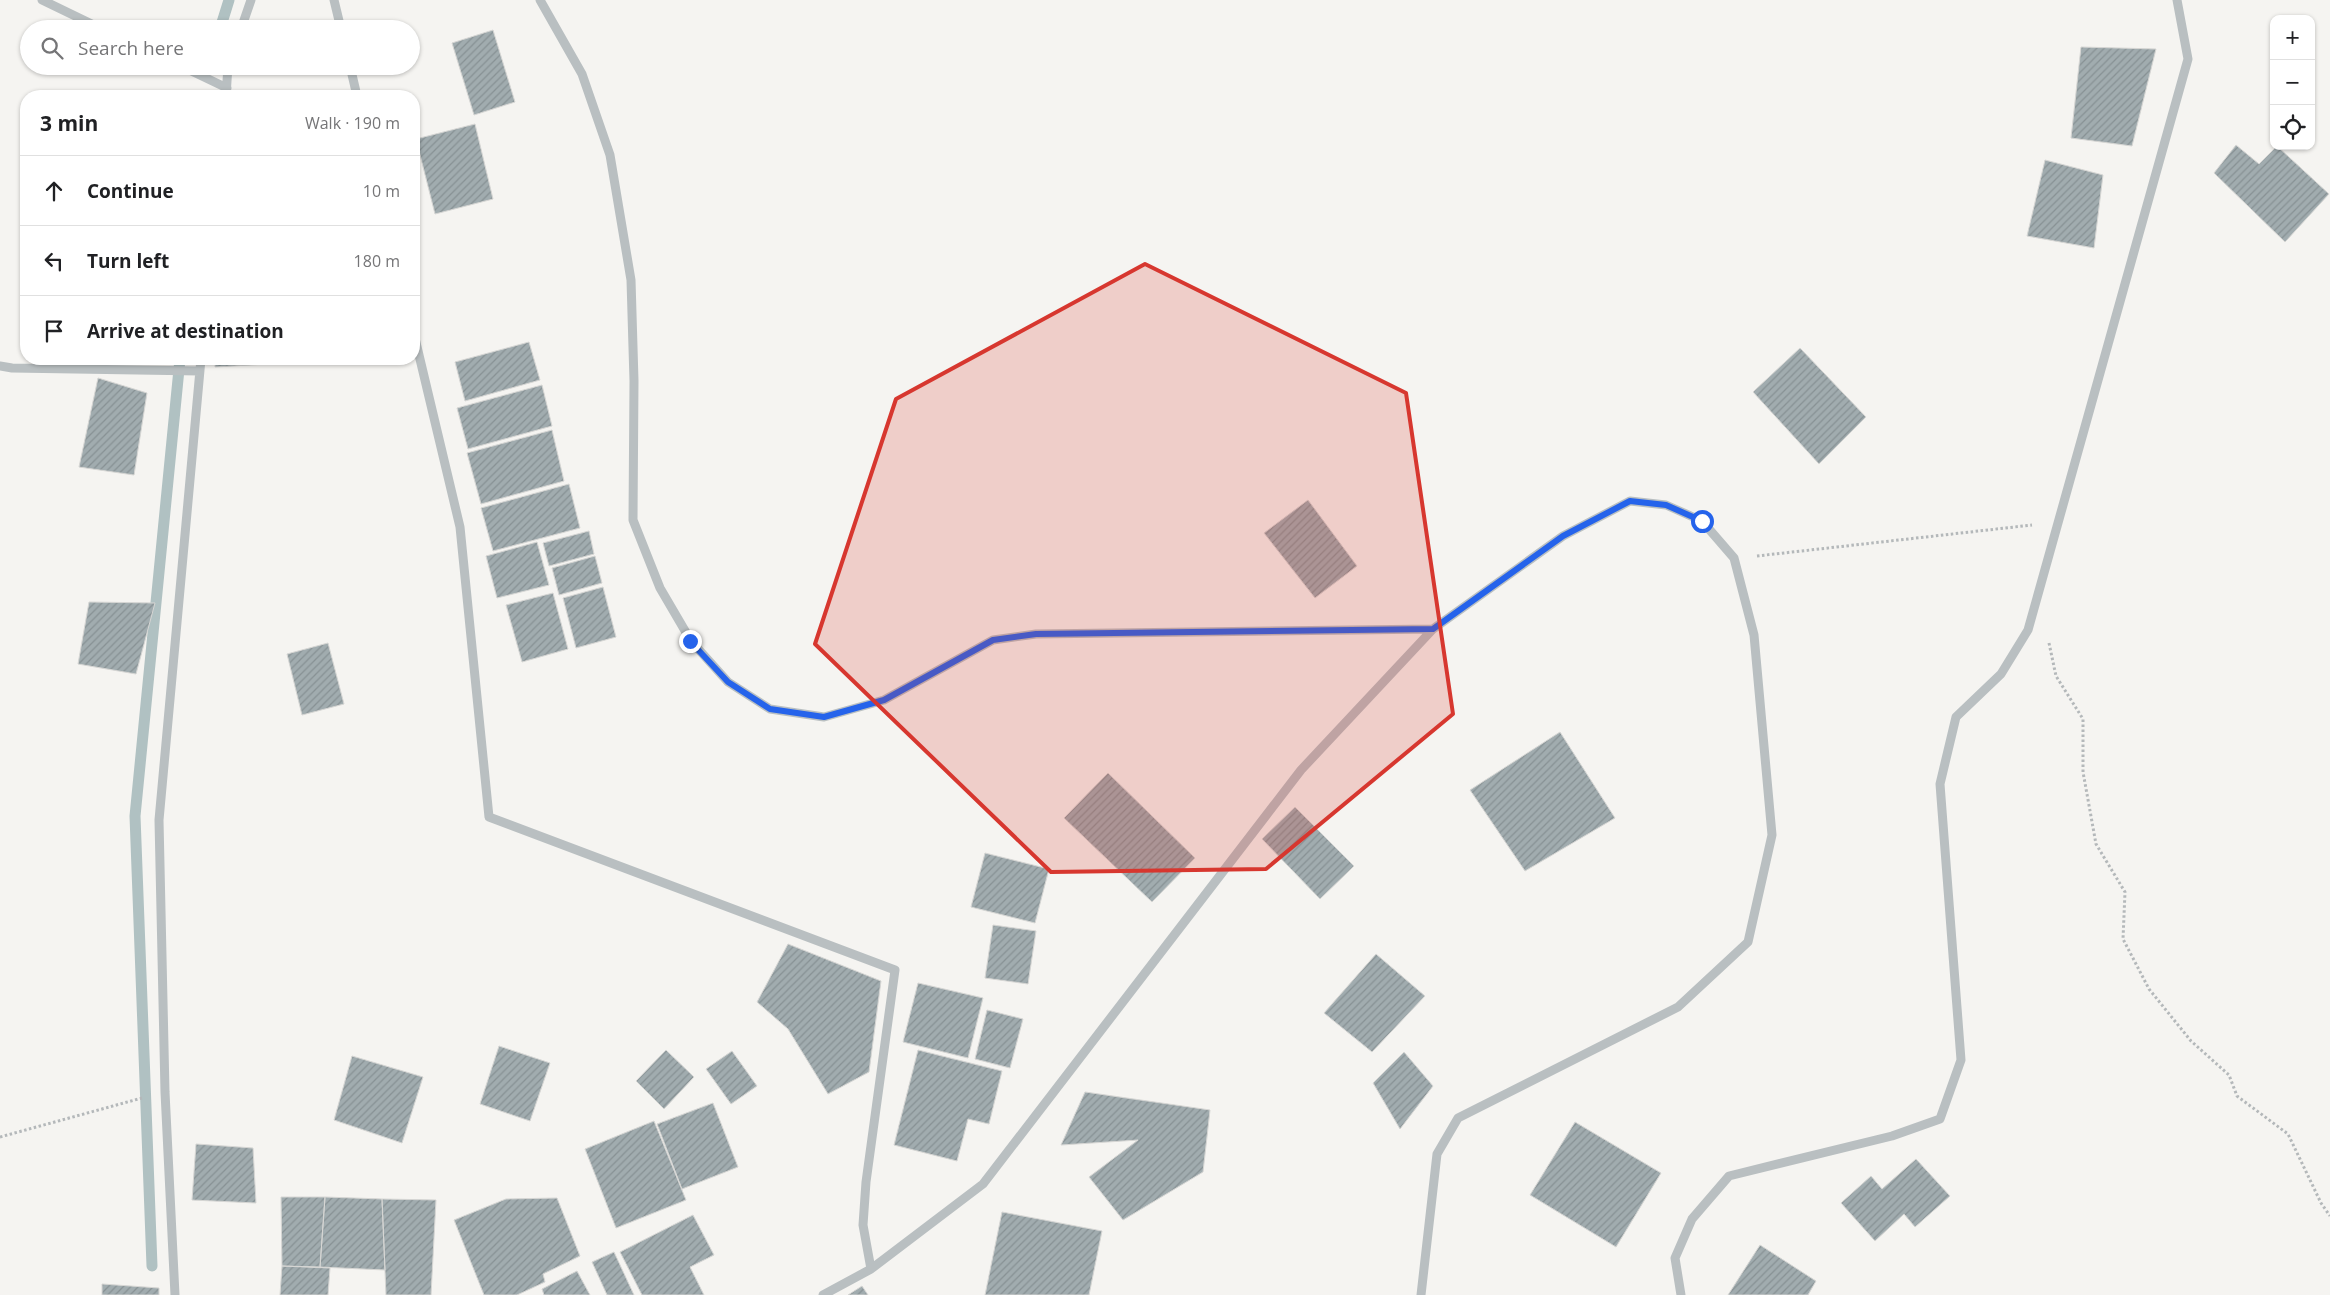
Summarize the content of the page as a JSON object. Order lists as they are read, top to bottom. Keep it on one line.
{"page":{"map_buttons":["+","−"],"search":"Search here","heading":["3 min","Walk · 190 m"],"list":[["Continue","10 m"],["Turn left","180 m"],"Arrive at destination"]}}
